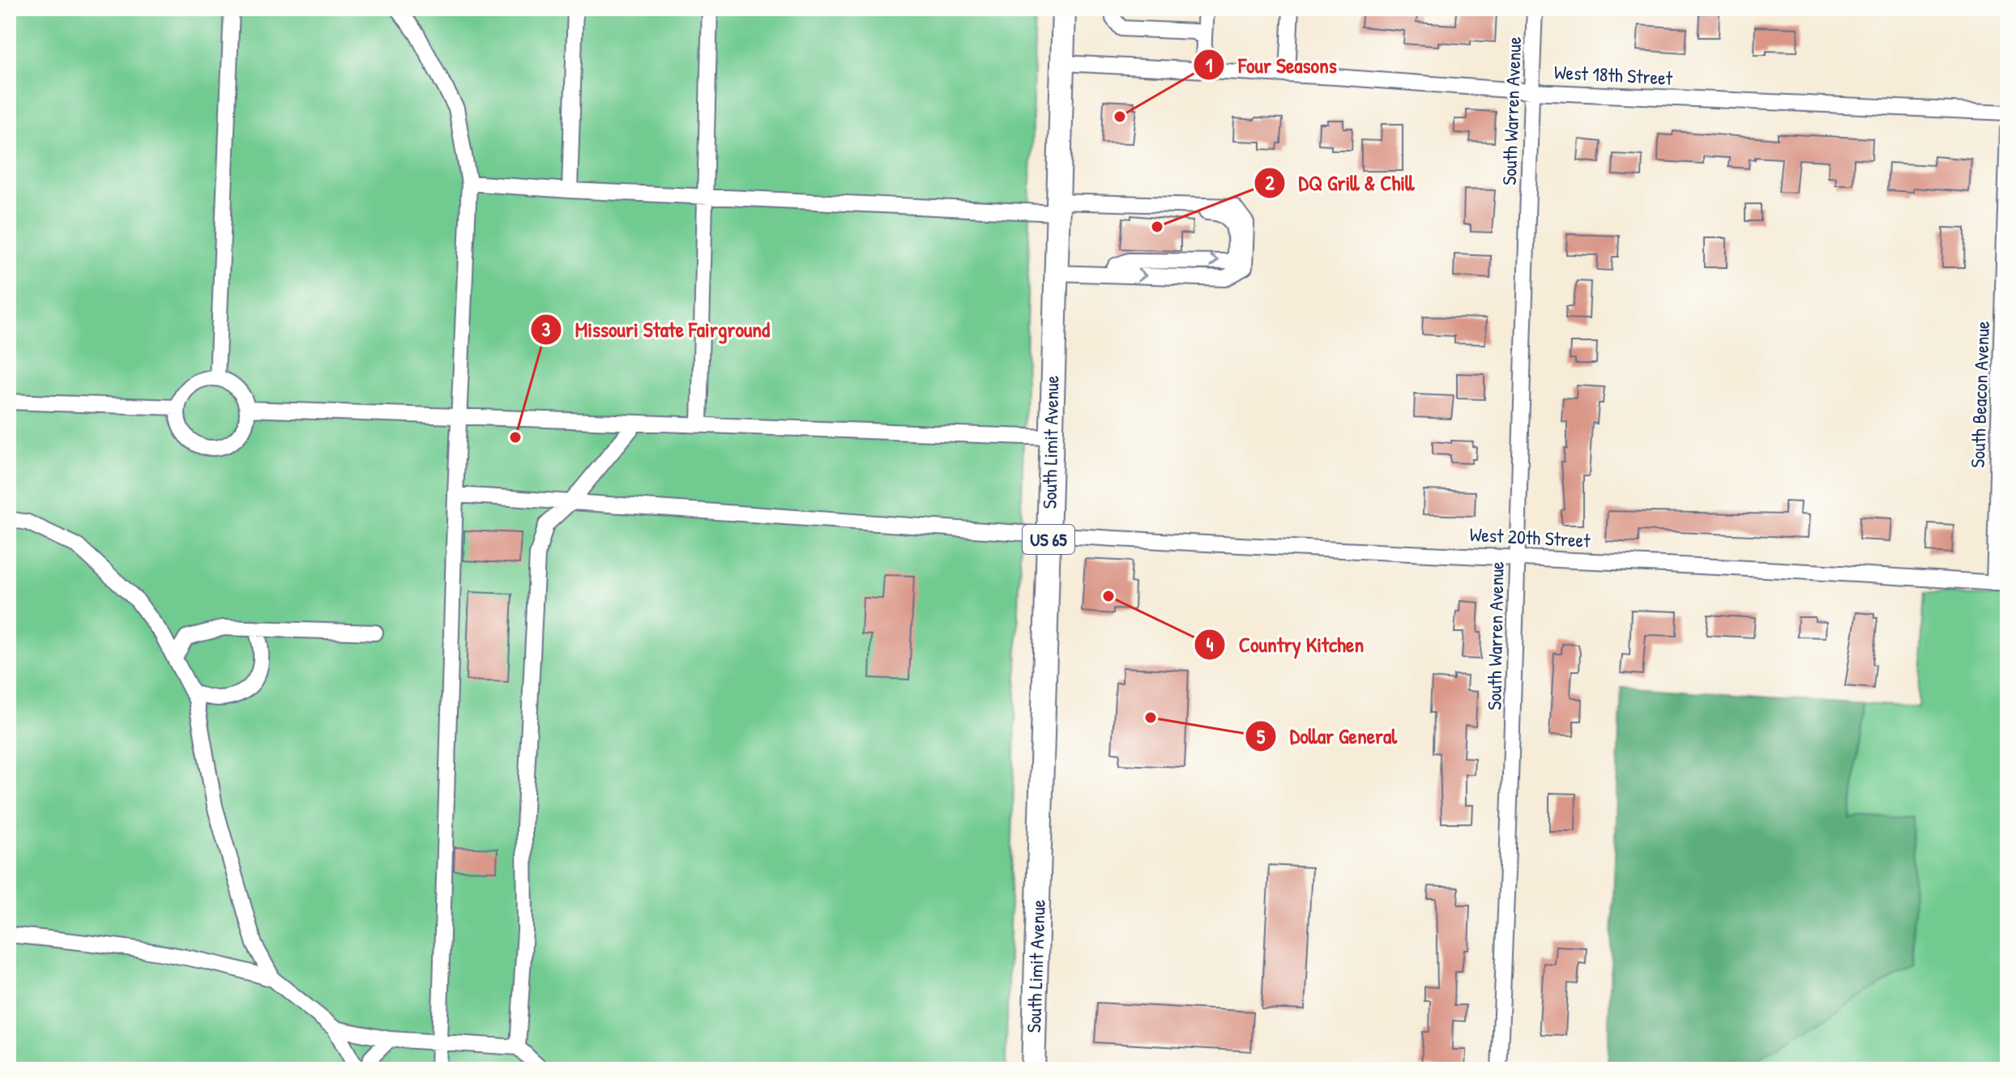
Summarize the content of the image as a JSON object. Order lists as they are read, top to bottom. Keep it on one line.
{"streets":{"highway":["South Limit Avenue","US 65"],"street":["West 18th Street","South Warren Avenue","South Beacon Avenue","West 20th Street"]},"crossings":[["West 18th Street","South Warren Avenue"],["West 18th Street","South Limit Avenue"],["South Warren Avenue","West 20th Street"],["South Beacon Avenue","West 20th Street"],["South Limit Avenue","West 20th Street"]],"places":["Four Seasons","DQ Grill & Chill","Missouri State Fairground","Country Kitchen","Dollar General"]}
